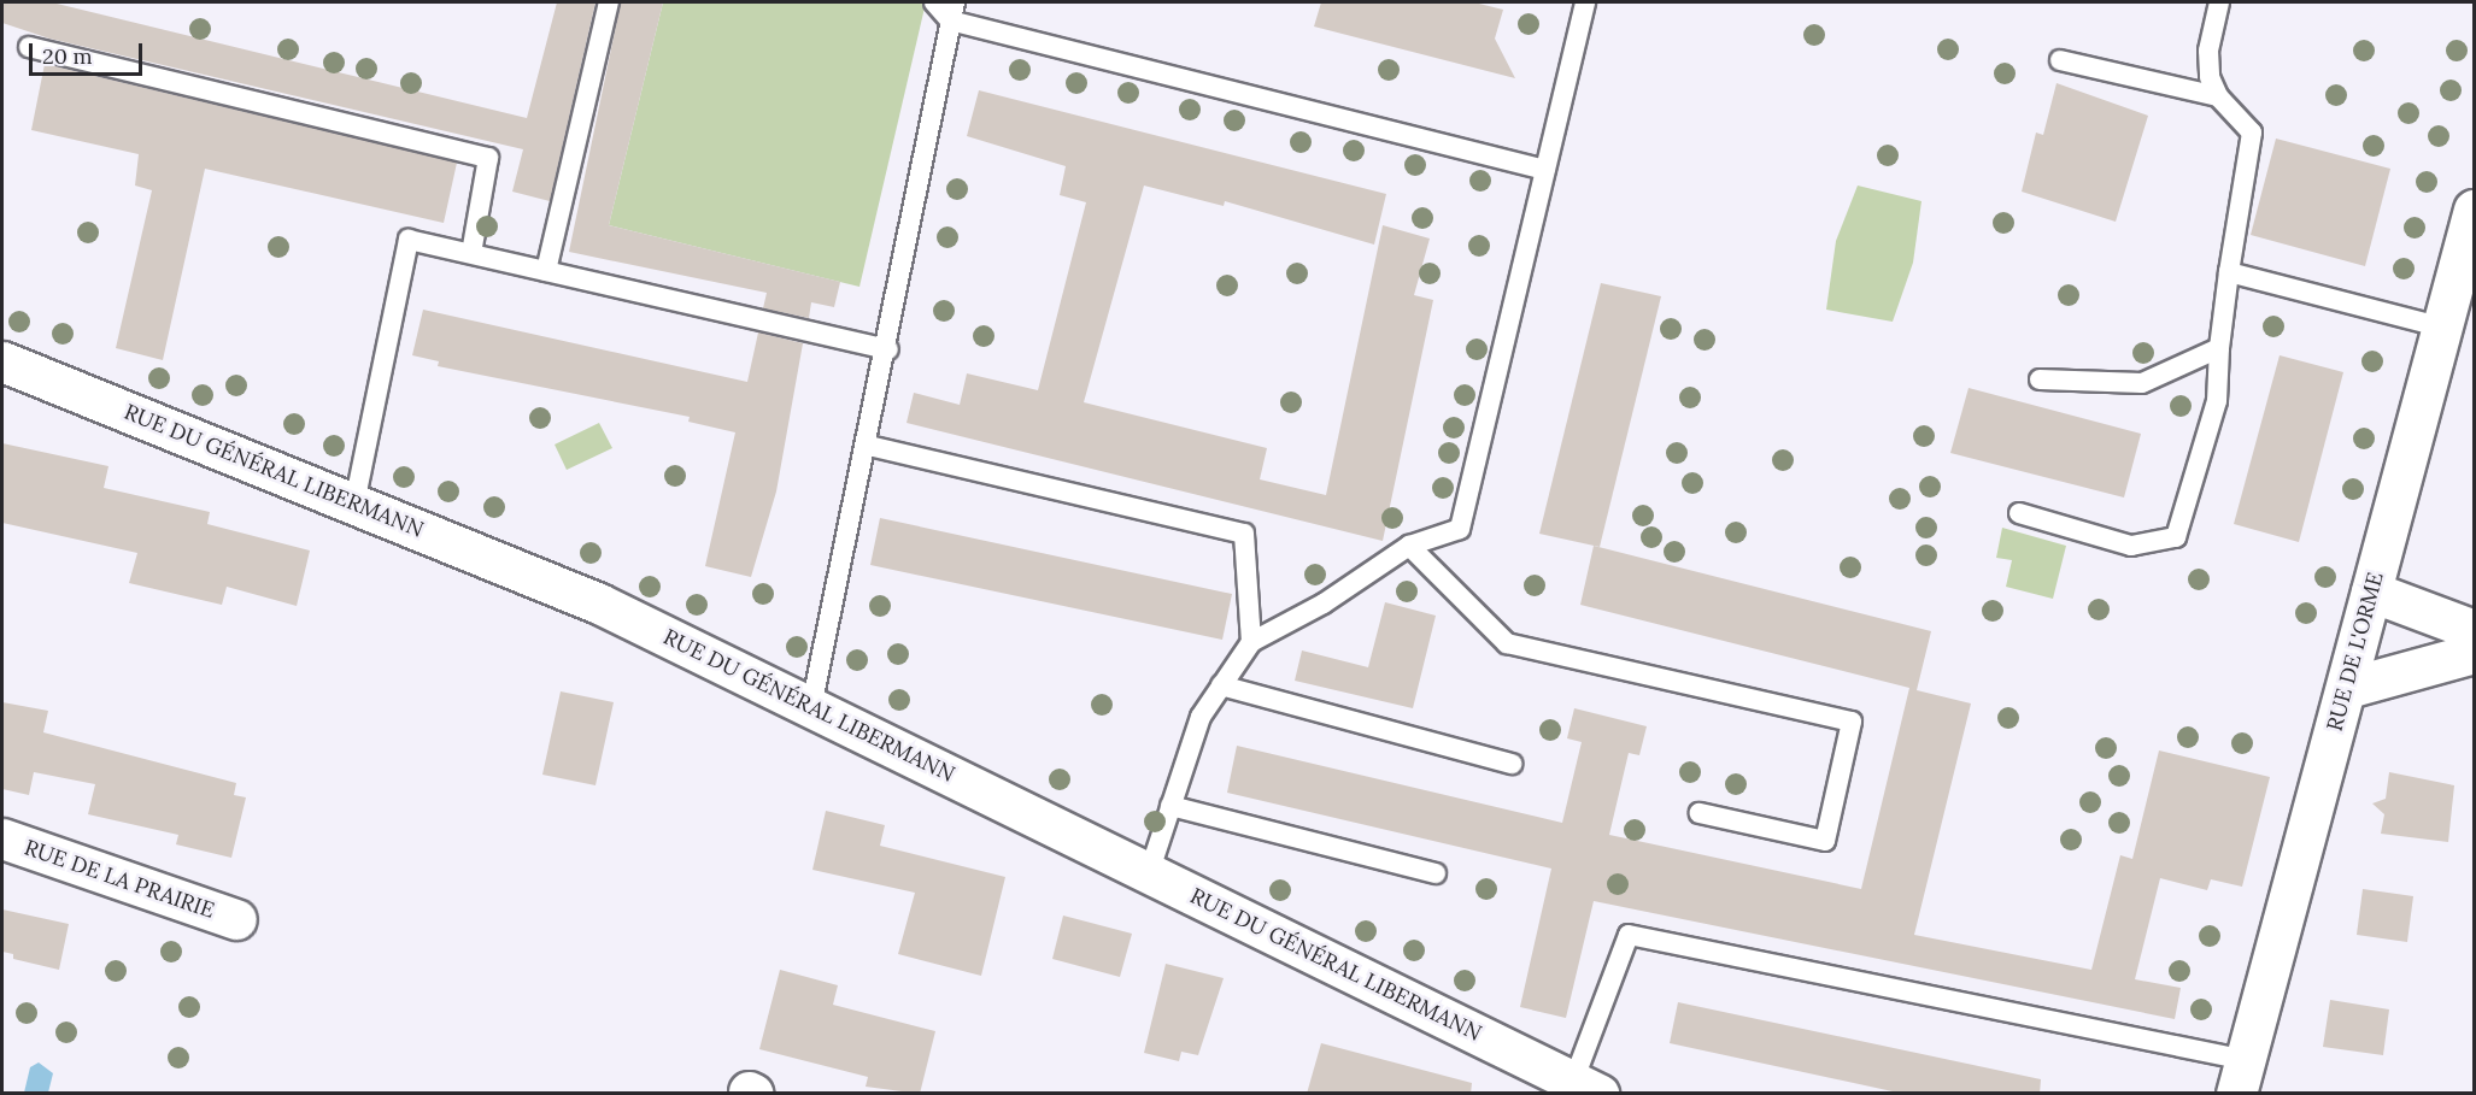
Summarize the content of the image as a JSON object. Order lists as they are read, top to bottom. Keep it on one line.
{"streets":{"street":["RUE DU GÉNÉRAL LIBERMANN","RUE DE L'ORME","RUE DE LA PRAIRIE"]},"scale_bar":"20 m"}
